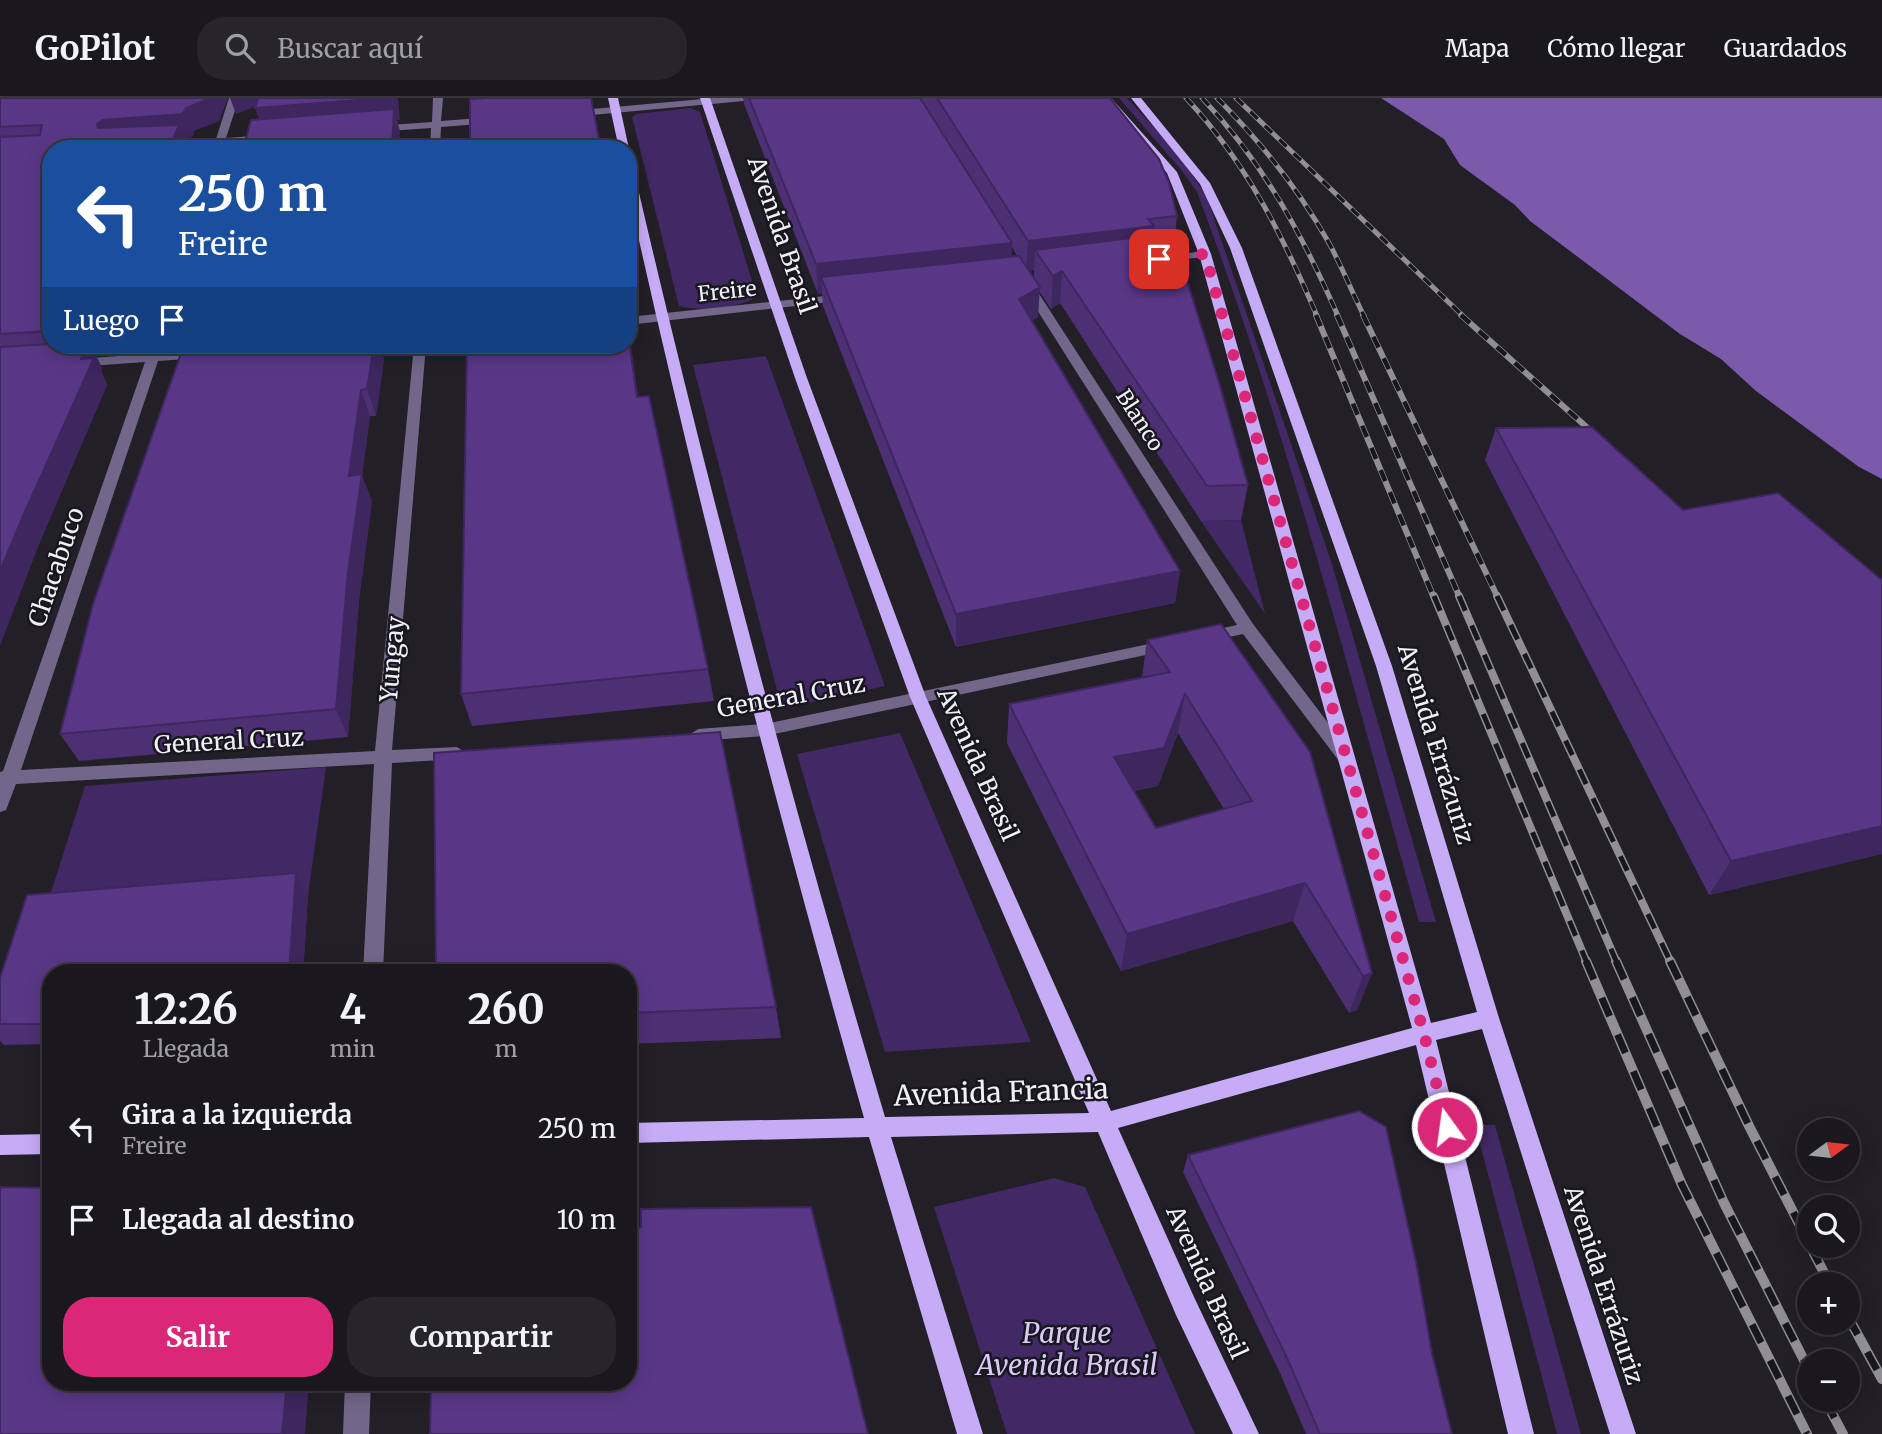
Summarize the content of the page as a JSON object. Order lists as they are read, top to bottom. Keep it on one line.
{"streets":{"main road":["Avenida Brasil","Avenida Errázuriz","Avenida Francia"],"street":["Freire","Blanco","Chacabuco","Yungay","General Cruz"]},"crossings":[["Avenida Brasil","Freire"],["Avenida Brasil","General Cruz"],["Avenida Brasil","Avenida Francia"],["Blanco","General Cruz"],["Chacabuco","General Cruz"],["Yungay","General Cruz"],["Avenida Errázuriz","Avenida Francia"]],"parks":["Parque Avenida Brasil"],"north":"right","page":{"header":"GoPilot","search":"Buscar aquí","nav":["Mapa","Cómo llegar","Guardados"],"turn":["250 m","Freire"],"then":"Luego","eta":["12:26","Llegada","4","min","260","m"],"list":[{"name":"Gira a la izquierda","note":"Freire","value":"250 m"},{"name":"Llegada al destino","value":"10 m"}],"map_buttons":["+","−"],"buttons":["Salir","Compartir"]}}
